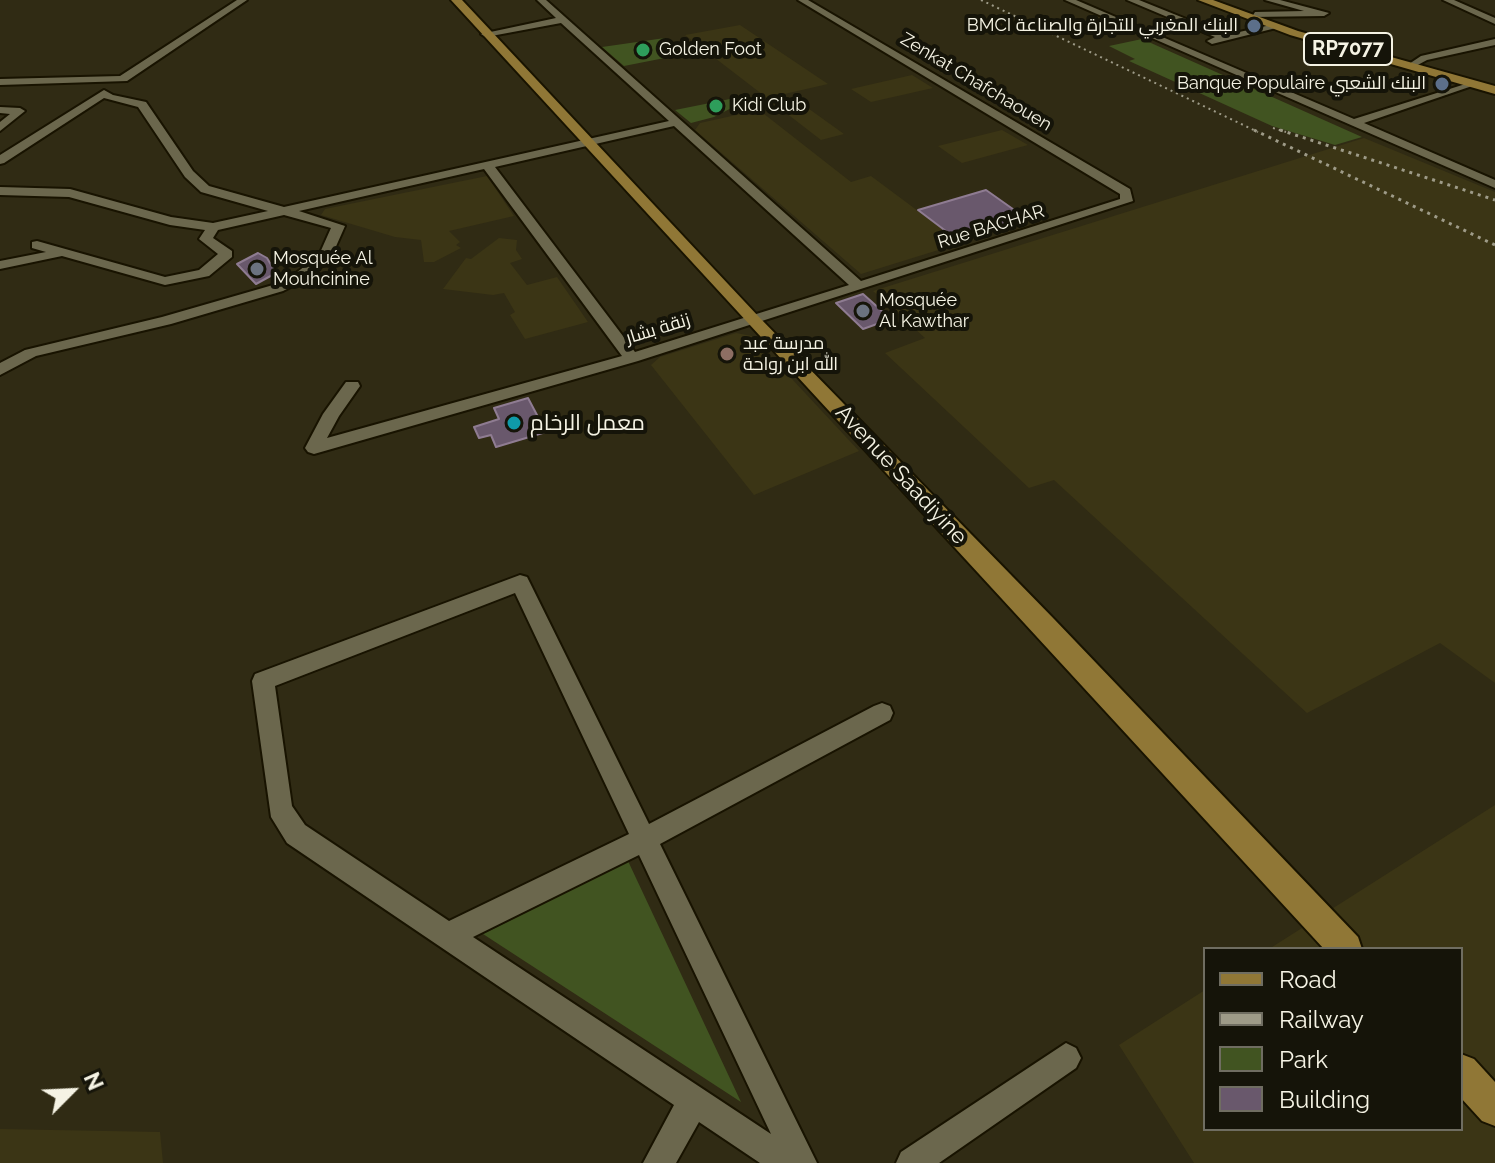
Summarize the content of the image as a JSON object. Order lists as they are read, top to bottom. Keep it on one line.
{"streets":{"main road":["RP7077","Avenue Saadiyine"],"street":["Zenkat Chafchaouen","Rue BACHAR","زنقة بشار"]},"crossings":[["Zenkat Chafchaouen","Rue BACHAR"],["Rue BACHAR","زنقة بشار"],["زنقة بشار","Avenue Saadiyine"]],"places":["BMCI البنك المغربي للتجارة والصناعة","Golden Foot","Banque Populaire البنك الشعبي","Kidi Club","Mosquée Al Mouhcinine","Mosquée Al Kawthar","مدرسة عبد الله ابن رواحة","معمل الرخام"],"legend":["Road","Railway","Park","Building"],"north":"top right"}
